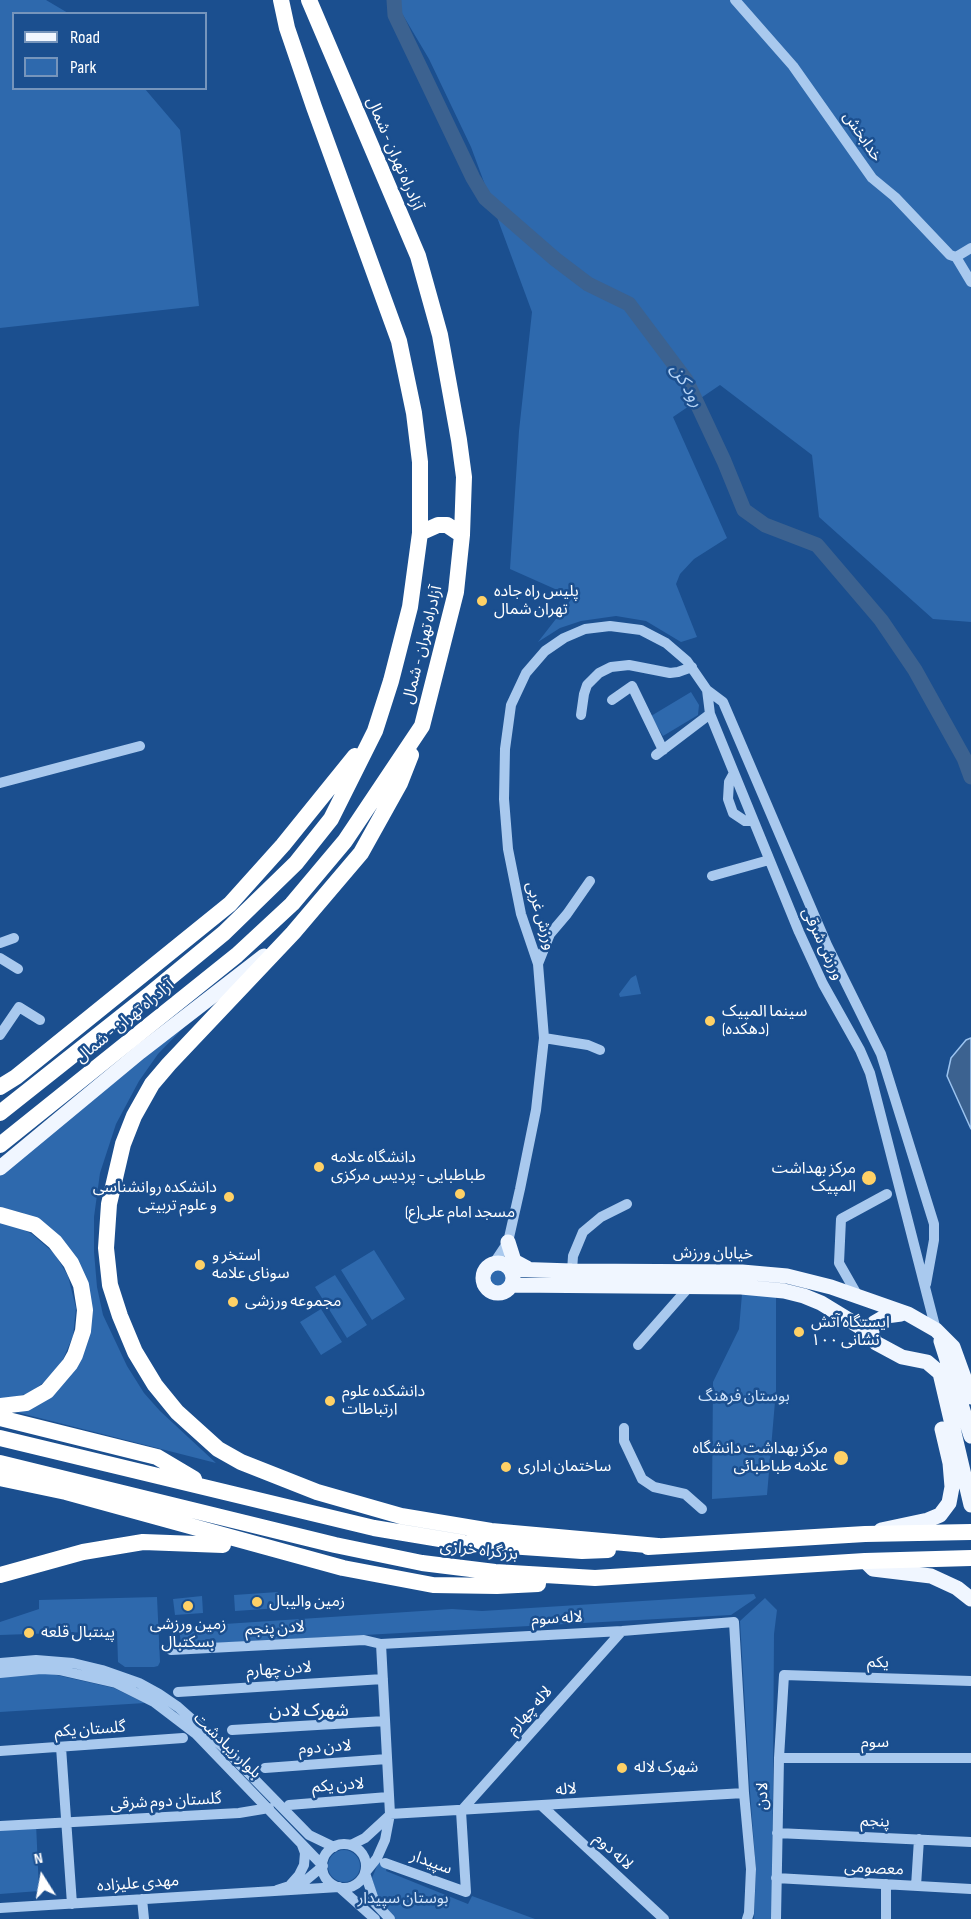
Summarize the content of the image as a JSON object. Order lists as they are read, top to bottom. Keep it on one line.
{"streets":{"highway":["آزادراه تهران - شمال","بزرگراه خرازی"],"main road":["خیابان ورزش"],"street":["خدابخش","ورزش غربی","ورزش شرقی","لاله سوم","لادن پنجم","یکم","لادن چهارم","لاله چهارم","گلستان یکم","سوم","بلوار زیبادشت","لادن دوم","لادن یکم","لاله","لادن","گلستان دوم شرقی","پنجم","لاله دوم","سپیدار","معصومی","مهدی علیزاده"]},"crossings":[["ورزش غربی","ورزش شرقی"],["ورزش غربی","خیابان ورزش"],["ورزش شرقی","خیابان ورزش"],["لاله سوم","لادن پنجم"],["لاله سوم","لاله چهارم"],["لاله سوم","لاله"],["یکم","لادن"],["لاله چهارم","لاله"],["لاله چهارم","سپیدار"],["سوم","لادن"],["بلوار زیبادشت","لادن یکم"],["بلوار زیبادشت","گلستان دوم شرقی"],["لاله","لاله دوم"],["لاله","سپیدار"],["لادن","پنجم"],["لادن","معصومی"]],"districts":["شهرک لادن"],"water":["رود کن"],"parks":["بوستان فرهنگ","بوستان سپیدار"],"places":["پلیس راه جاده تهران شمال","سینما المپیک (دهکده)","دانشگاه علامه طباطبایی - پردیس مرکزی","مرکز بهداشت المپیک","مسجد امام علی(ع)","دانشکده روانشناسی و علوم تربیتی","استخر و سونای علامه","مجموعه ورزشی","ایستگاه آتش نشانی ۱۰۰","دانشکده علوم ارتباطات","مرکز بهداشت دانشگاه علامه طباطبائی","ساختمان اداری","زمین والیبال","زمین ورزشی بسکتبال","پینتبال قلعه","شهرک لاله"],"legend":["Road","Park"],"north":"top"}
